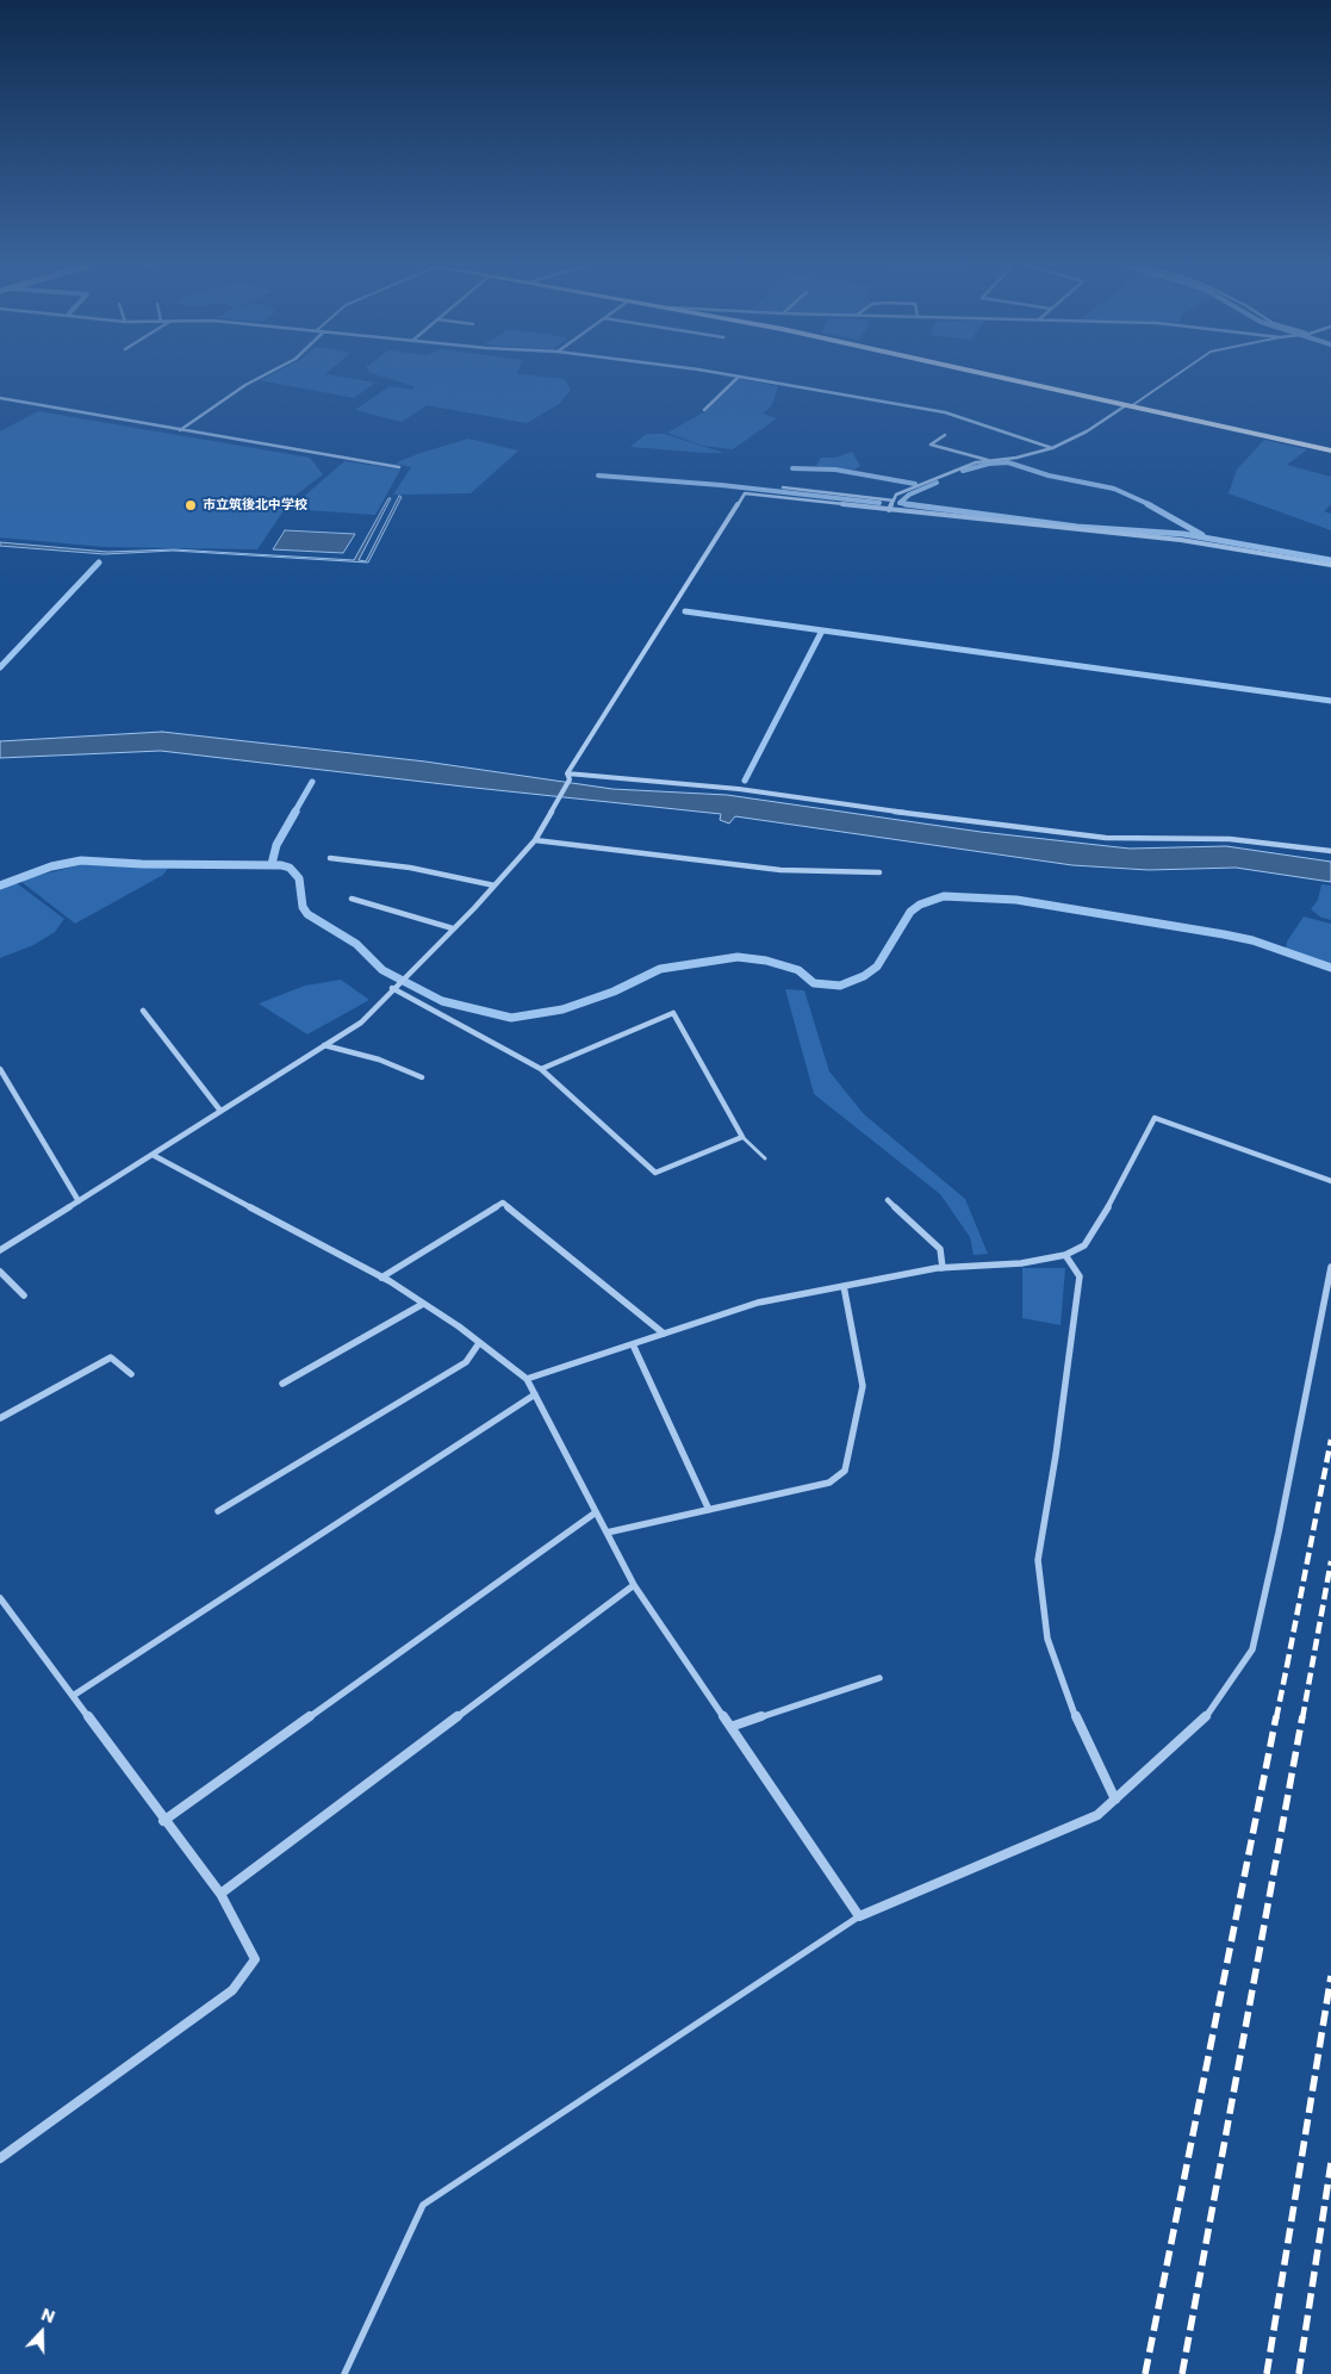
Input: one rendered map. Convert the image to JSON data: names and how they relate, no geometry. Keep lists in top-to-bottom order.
{
  "places": ["市立筑後北中学校"],
  "north": "top"
}
